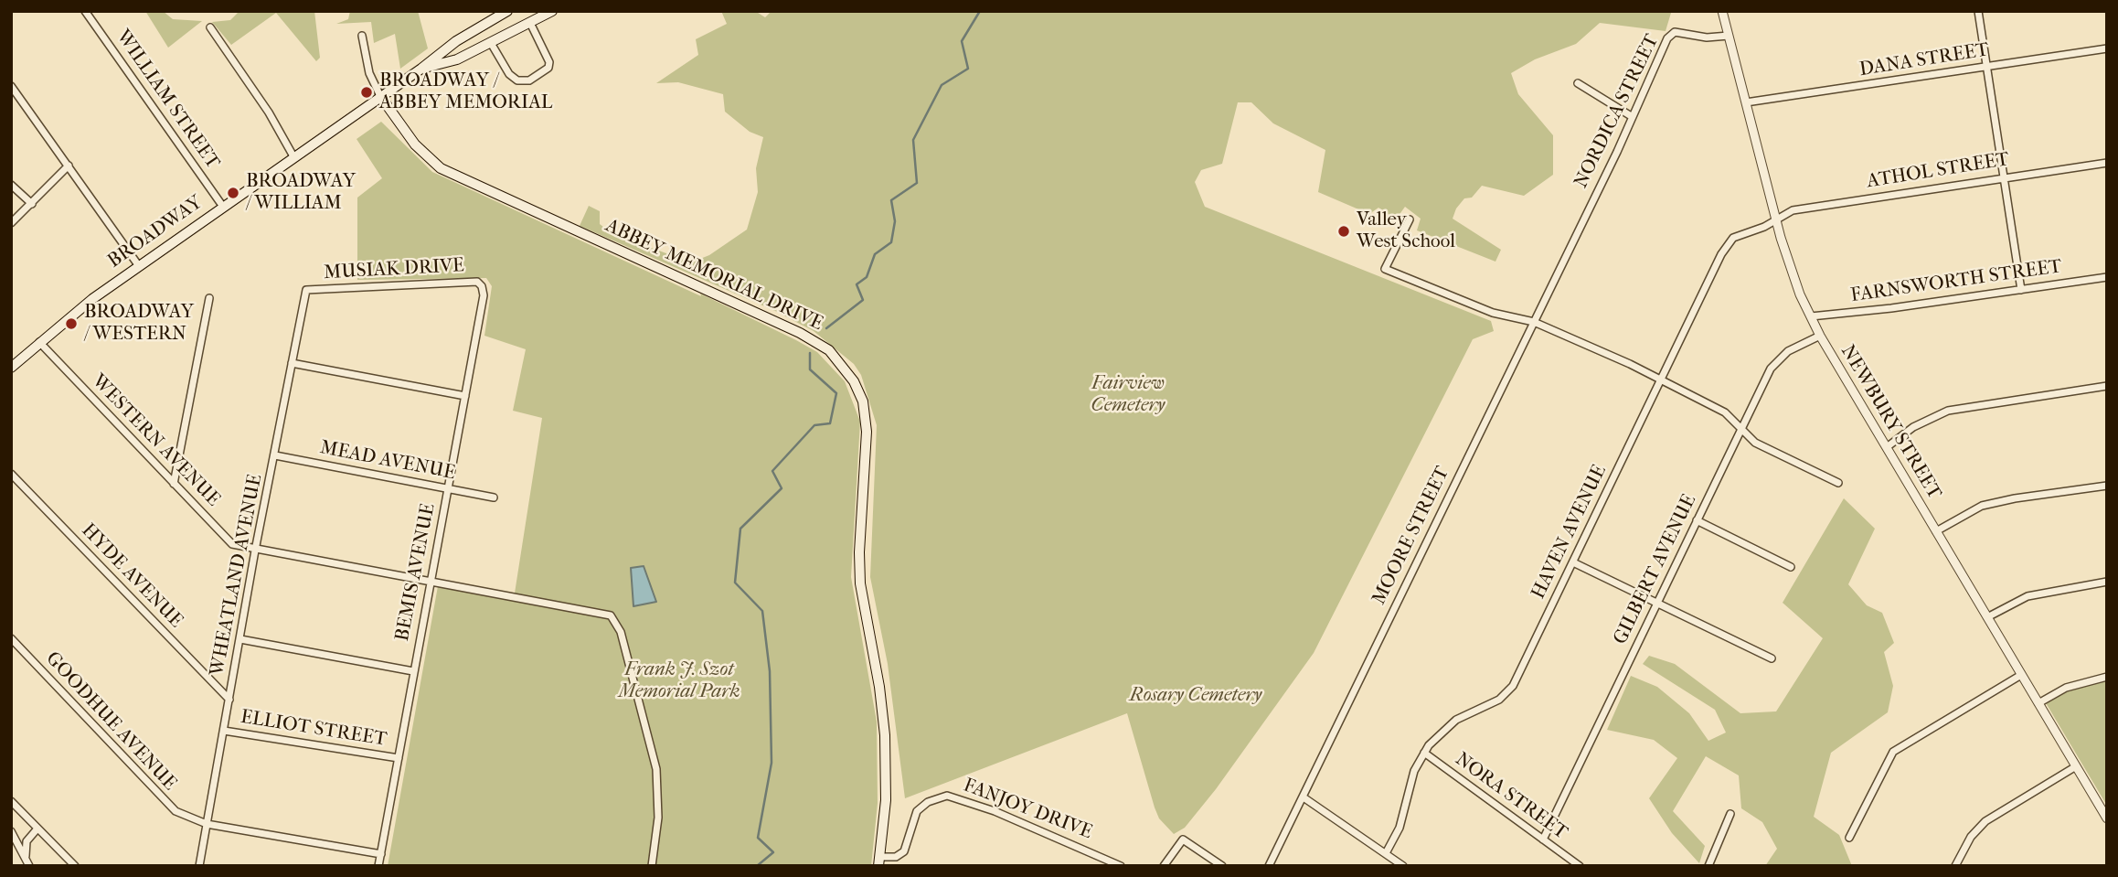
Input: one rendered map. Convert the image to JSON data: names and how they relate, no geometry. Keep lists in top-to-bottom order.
{
  "streets": {
    "main road": ["BROADWAY", "ABBEY MEMORIAL DRIVE"],
    "street": [
      "DANA STREET",
      "WILLIAM STREET",
      "NORDICA STREET",
      "ATHOL STREET",
      "MUSIAK DRIVE",
      "FARNSWORTH STREET",
      "NEWBURY STREET",
      "WESTERN AVENUE",
      "MEAD AVENUE",
      "HAVEN AVENUE",
      "MOORE STREET",
      "GILBERT AVENUE",
      "BEMIS AVENUE",
      "WHEATLAND AVENUE",
      "HYDE AVENUE",
      "GOODHUE AVENUE",
      "ELLIOT STREET",
      "NORA STREET",
      "FANJOY DRIVE"
    ]
  },
  "crossings": [
    ["DANA STREET", "NEWBURY STREET"],
    ["WILLIAM STREET", "BROADWAY"],
    ["NORDICA STREET", "NEWBURY STREET"],
    ["NORDICA STREET", "MOORE STREET"],
    ["ATHOL STREET", "NEWBURY STREET"],
    ["ATHOL STREET", "HAVEN AVENUE"],
    ["BROADWAY", "ABBEY MEMORIAL DRIVE"],
    ["BROADWAY", "WESTERN AVENUE"],
    ["MUSIAK DRIVE", "BEMIS AVENUE"],
    ["MUSIAK DRIVE", "WHEATLAND AVENUE"],
    ["ABBEY MEMORIAL DRIVE", "FANJOY DRIVE"],
    ["FARNSWORTH STREET", "NEWBURY STREET"],
    ["NEWBURY STREET", "HAVEN AVENUE"],
    ["NEWBURY STREET", "GILBERT AVENUE"],
    ["WESTERN AVENUE", "BEMIS AVENUE"],
    ["WESTERN AVENUE", "WHEATLAND AVENUE"],
    ["MEAD AVENUE", "BEMIS AVENUE"],
    ["MEAD AVENUE", "WHEATLAND AVENUE"],
    ["HAVEN AVENUE", "NORA STREET"],
    ["GILBERT AVENUE", "NORA STREET"],
    ["BEMIS AVENUE", "GOODHUE AVENUE"],
    ["BEMIS AVENUE", "ELLIOT STREET"],
    ["WHEATLAND AVENUE", "HYDE AVENUE"],
    ["WHEATLAND AVENUE", "GOODHUE AVENUE"],
    ["WHEATLAND AVENUE", "ELLIOT STREET"]
  ],
  "parks": ["Fairview Cemetery", "Frank J. Szot Memorial Park", "Rosary Cemetery"],
  "places": [
    "BROADWAY / ABBEY MEMORIAL",
    "BROADWAY / WILLIAM",
    "Valley West School",
    "BROADWAY / WESTERN"
  ]
}
